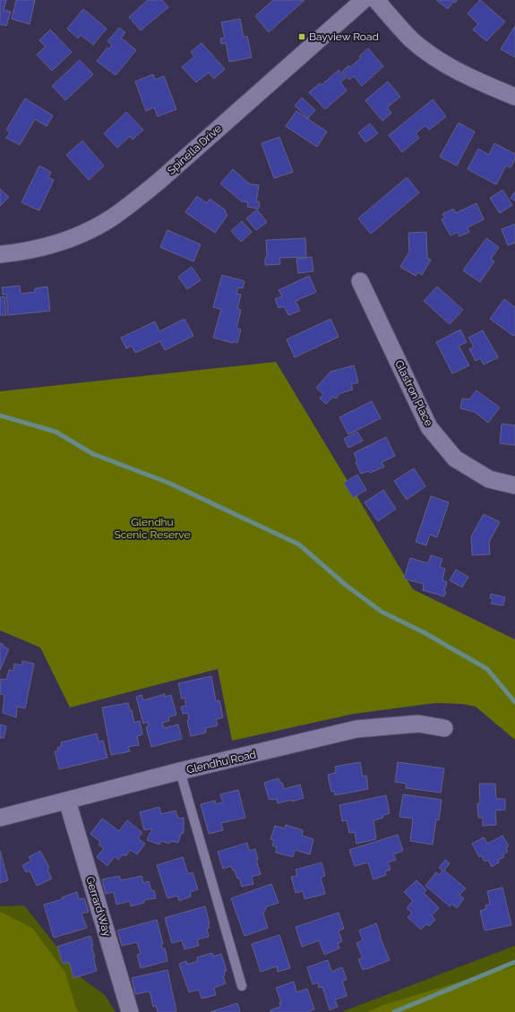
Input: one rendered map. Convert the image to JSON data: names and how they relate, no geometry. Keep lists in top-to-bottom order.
{
  "streets": {
    "street": [
      "Spinella Drive",
      "Glastron Place",
      "Glendhu Road",
      "Gerrard Way"
    ]
  },
  "crossings": [
    ["Glendhu Road", "Gerrard Way"]
  ],
  "parks": ["Glendhu Scenic Reserve"],
  "places": {
    "transit": ["Bayview Road"]
  }
}
